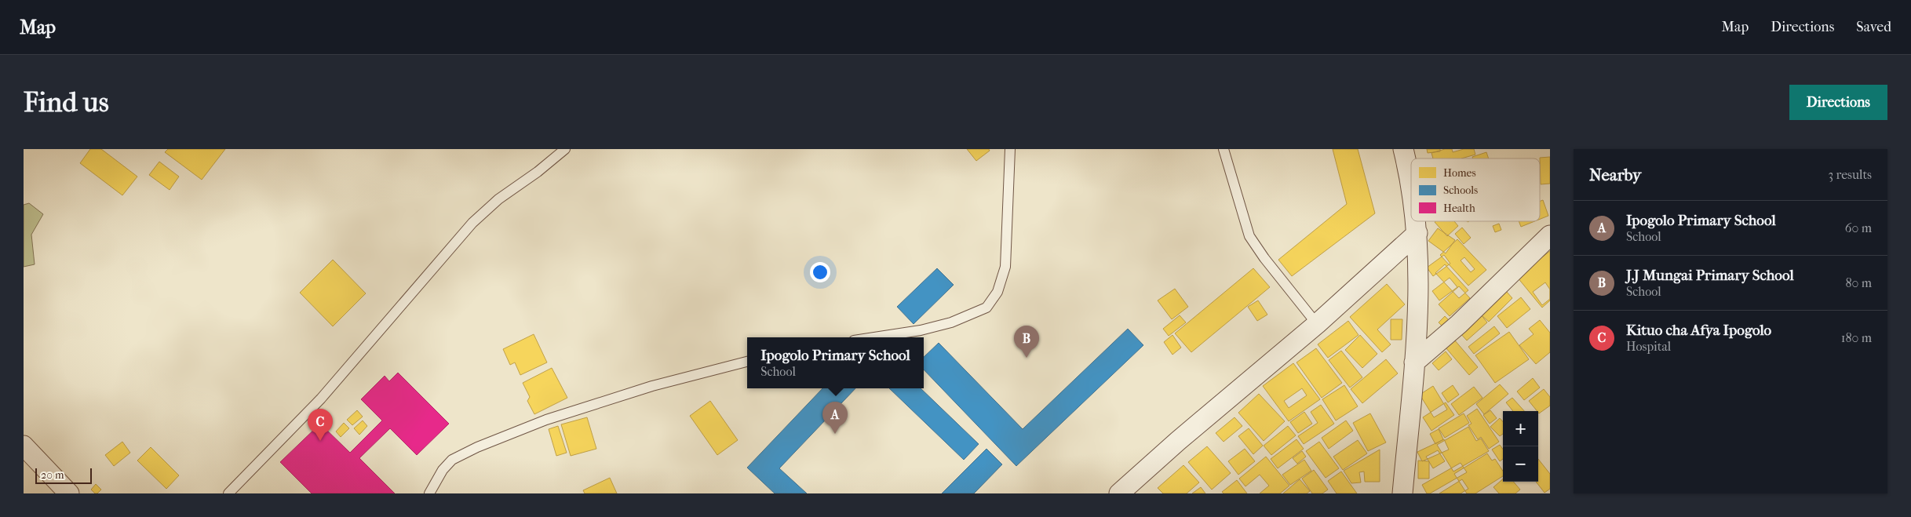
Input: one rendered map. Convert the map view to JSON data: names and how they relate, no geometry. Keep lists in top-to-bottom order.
{
  "legend": ["Homes", "Schools", "Health"],
  "scale_bar": "20 m",
  "page": {
    "header": "Map",
    "nav": ["Map", "Directions", "Saved"],
    "buttons": "Directions",
    "title": "Find us",
    "heading": ["Nearby", "3 results"],
    "list": [
      {
        "mark": "A",
        "name": "Ipogolo Primary School",
        "note": "School",
        "value": "60 m"
      },
      {
        "mark": "B",
        "name": "J.J Mungai Primary School",
        "note": "School",
        "value": "80 m"
      },
      {
        "mark": "C",
        "name": "Kituo cha Afya Ipogolo",
        "note": "Hospital",
        "value": "180 m"
      }
    ],
    "pins": ["B", "A", "C"],
    "popup": ["Ipogolo Primary School", "School"],
    "map_buttons": ["+", "−"],
    "scale": "20 m"
  }
}
